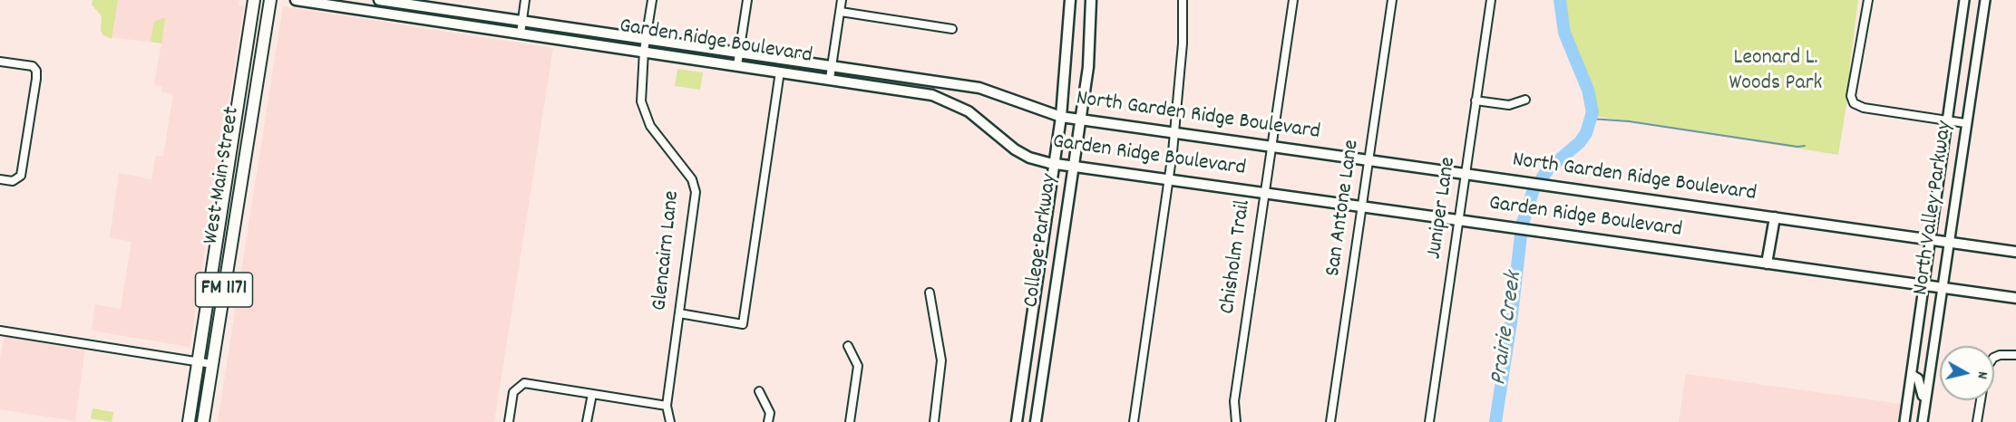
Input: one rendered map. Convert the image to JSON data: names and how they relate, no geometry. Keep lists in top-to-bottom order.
{
  "streets": {
    "main road": [
      "Garden Ridge Boulevard",
      "North Garden Ridge Boulevard",
      "West Main Street",
      "College Parkway",
      "FM 1171"
    ],
    "street": [
      "San Antone Lane",
      "Juniper Lane",
      "North Valley Parkway",
      "Glencairn Lane",
      "Chisholm Trail"
    ]
  },
  "crossings": [
    ["Garden Ridge Boulevard", "San Antone Lane"],
    ["Garden Ridge Boulevard", "Juniper Lane"],
    ["Garden Ridge Boulevard", "North Valley Parkway"],
    ["Garden Ridge Boulevard", "College Parkway"],
    ["Garden Ridge Boulevard", "Glencairn Lane"],
    ["Garden Ridge Boulevard", "Chisholm Trail"],
    ["North Garden Ridge Boulevard", "San Antone Lane"],
    ["North Garden Ridge Boulevard", "Juniper Lane"],
    ["North Garden Ridge Boulevard", "North Valley Parkway"],
    ["North Garden Ridge Boulevard", "College Parkway"],
    ["North Garden Ridge Boulevard", "Glencairn Lane"],
    ["North Garden Ridge Boulevard", "Chisholm Trail"]
  ],
  "water": ["Prairie Creek"],
  "parks": ["Leonard L. Woods Park"],
  "north": "right"
}
